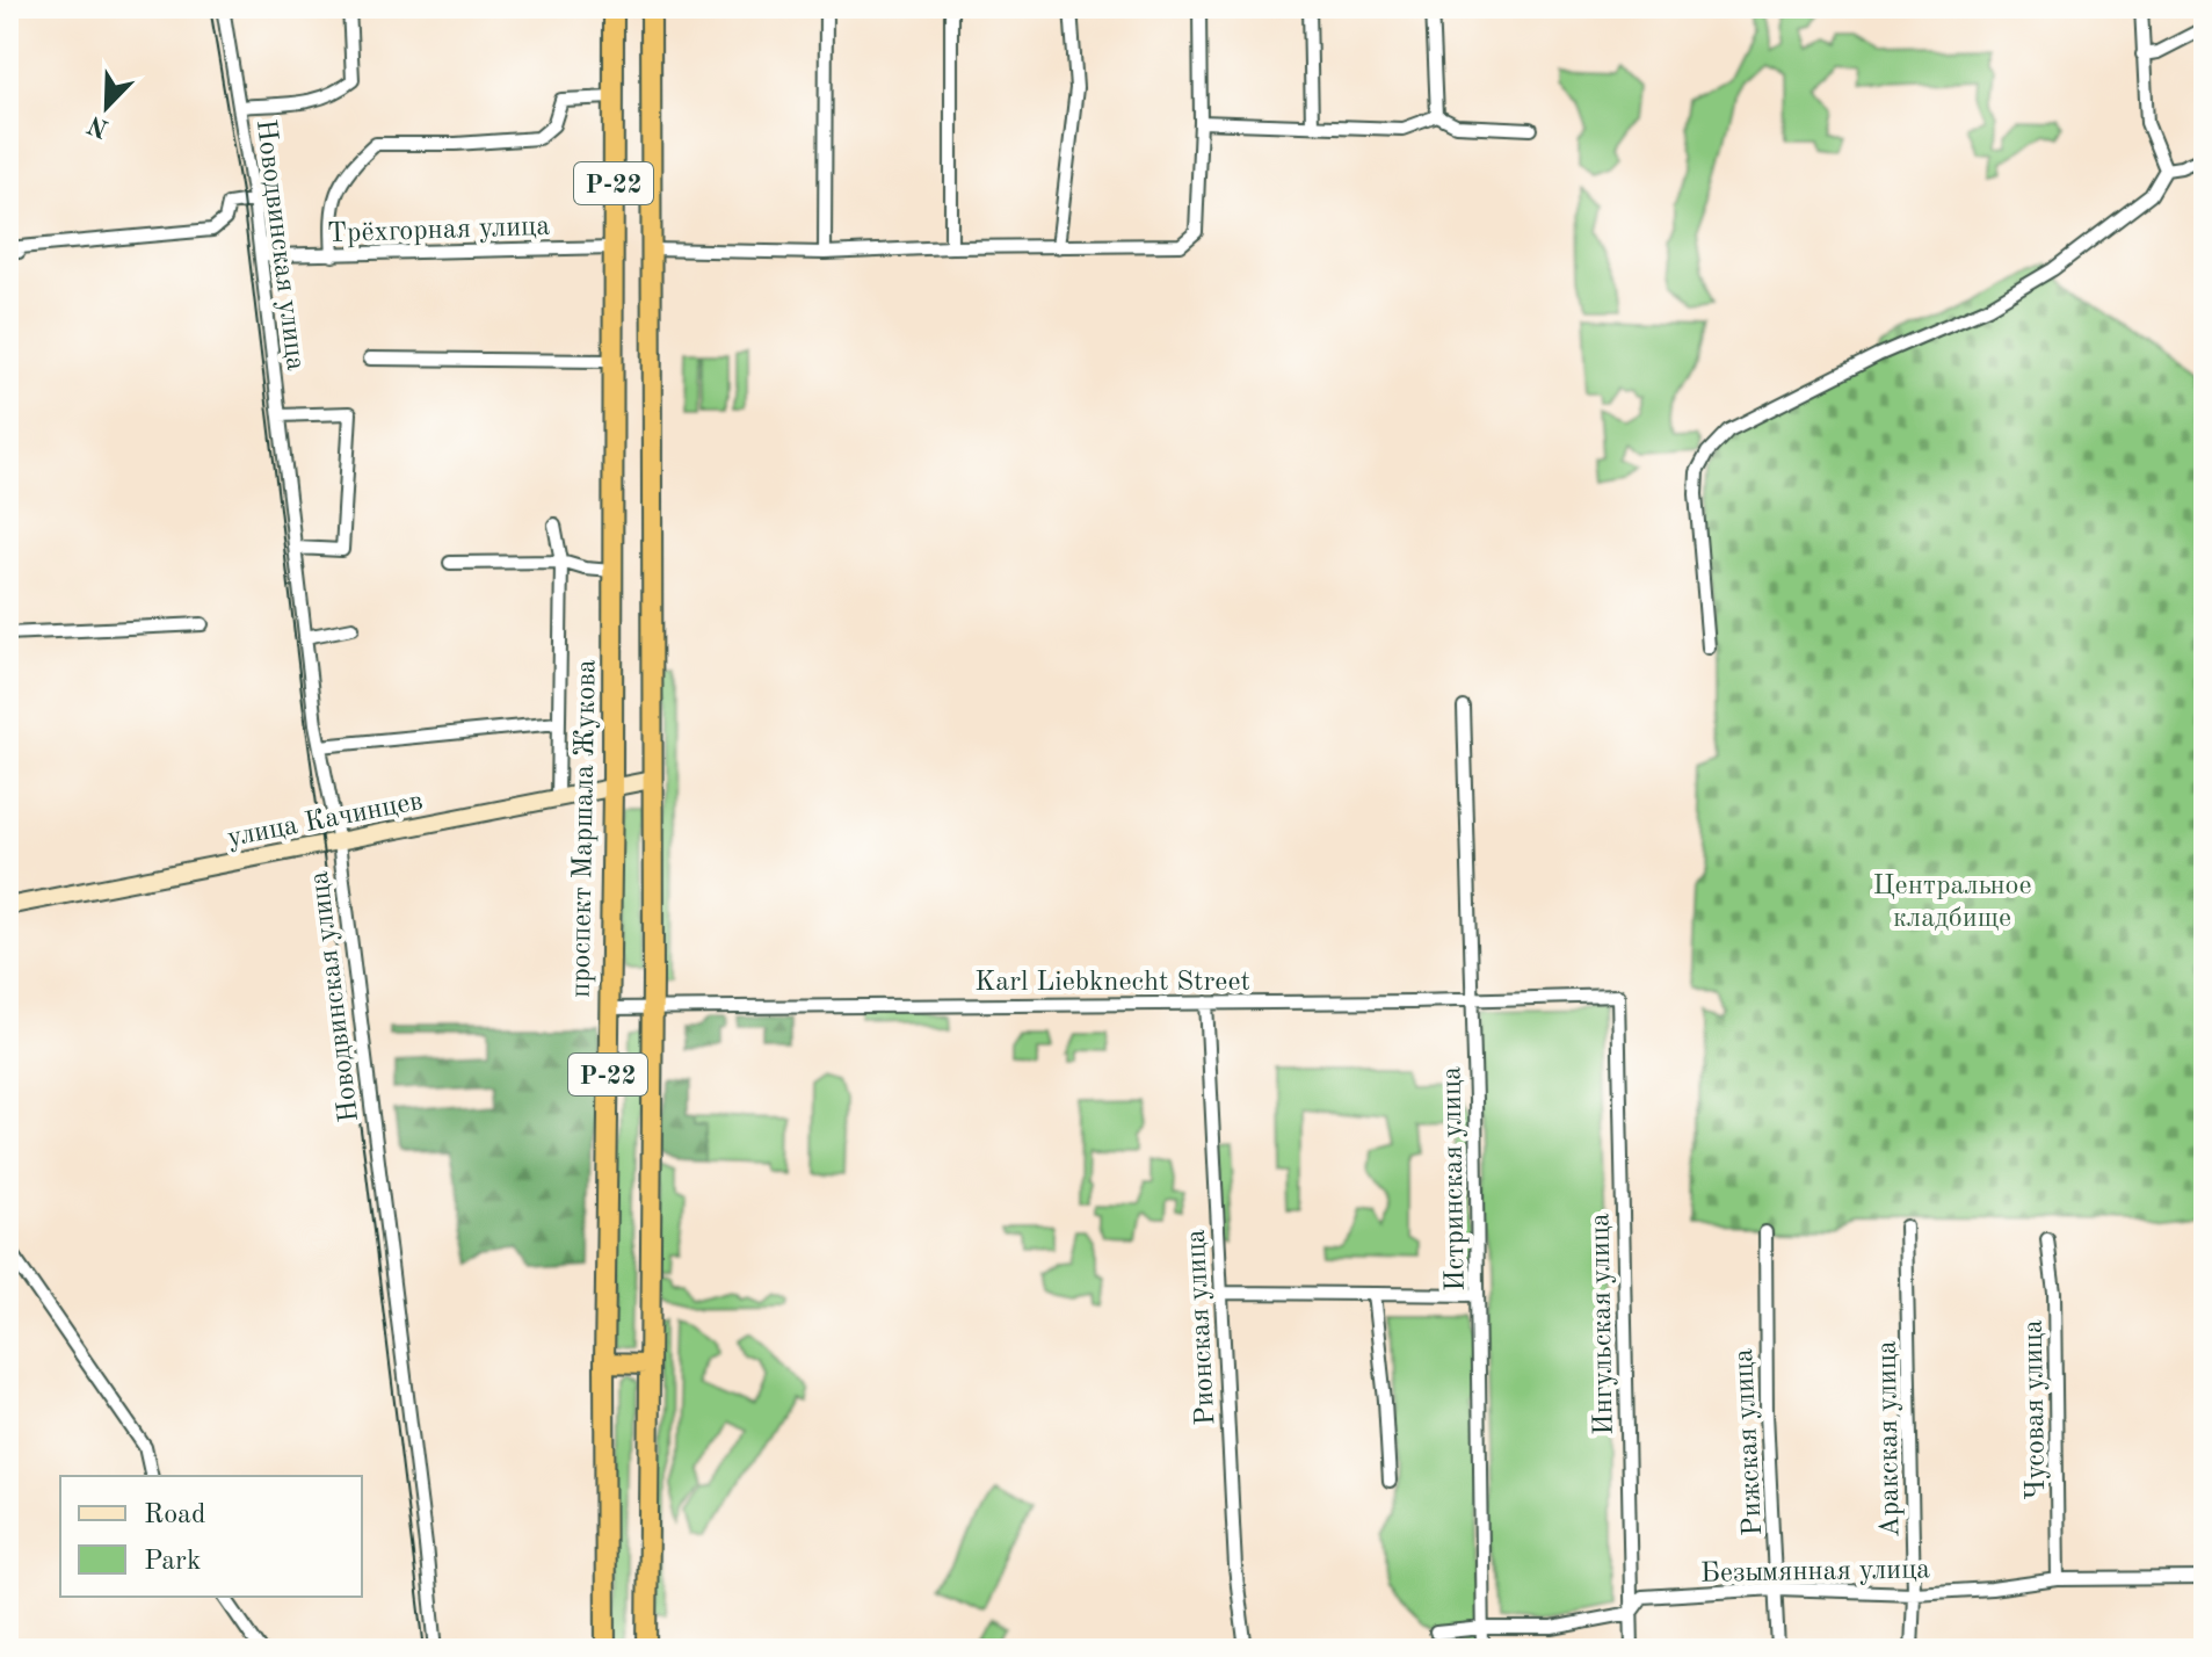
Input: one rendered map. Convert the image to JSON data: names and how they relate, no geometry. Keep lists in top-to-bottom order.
{
  "streets": {
    "highway": ["Р-22", "проспект Маршала Жукова"],
    "main road": ["улица Качинцев"],
    "street": [
      "Трёхгорная улица",
      "Новодвинская улица",
      "Karl Liebknecht Street",
      "Истринская улица",
      "Ингульская улица",
      "Рионская улица",
      "Чусовая улица",
      "Аракская улица",
      "Рижская улица",
      "Безымянная улица"
    ]
  },
  "crossings": [
    ["Р-22", "улица Качинцев"],
    ["Р-22", "Karl Liebknecht Street"],
    ["Трёхгорная улица", "Новодвинская улица"],
    ["Трёхгорная улица", "проспект Маршала Жукова"],
    ["Новодвинская улица", "улица Качинцев"],
    ["улица Качинцев", "проспект Маршала Жукова"],
    ["проспект Маршала Жукова", "Karl Liebknecht Street"],
    ["Karl Liebknecht Street", "Истринская улица"],
    ["Karl Liebknecht Street", "Ингульская улица"],
    ["Karl Liebknecht Street", "Рионская улица"],
    ["Истринская улица", "Безымянная улица"],
    ["Ингульская улица", "Безымянная улица"],
    ["Чусовая улица", "Безымянная улица"],
    ["Аракская улица", "Безымянная улица"],
    ["Рижская улица", "Безымянная улица"]
  ],
  "parks": ["Центральное кладбище"],
  "legend": ["Road", "Park"],
  "north": "bottom left"
}
